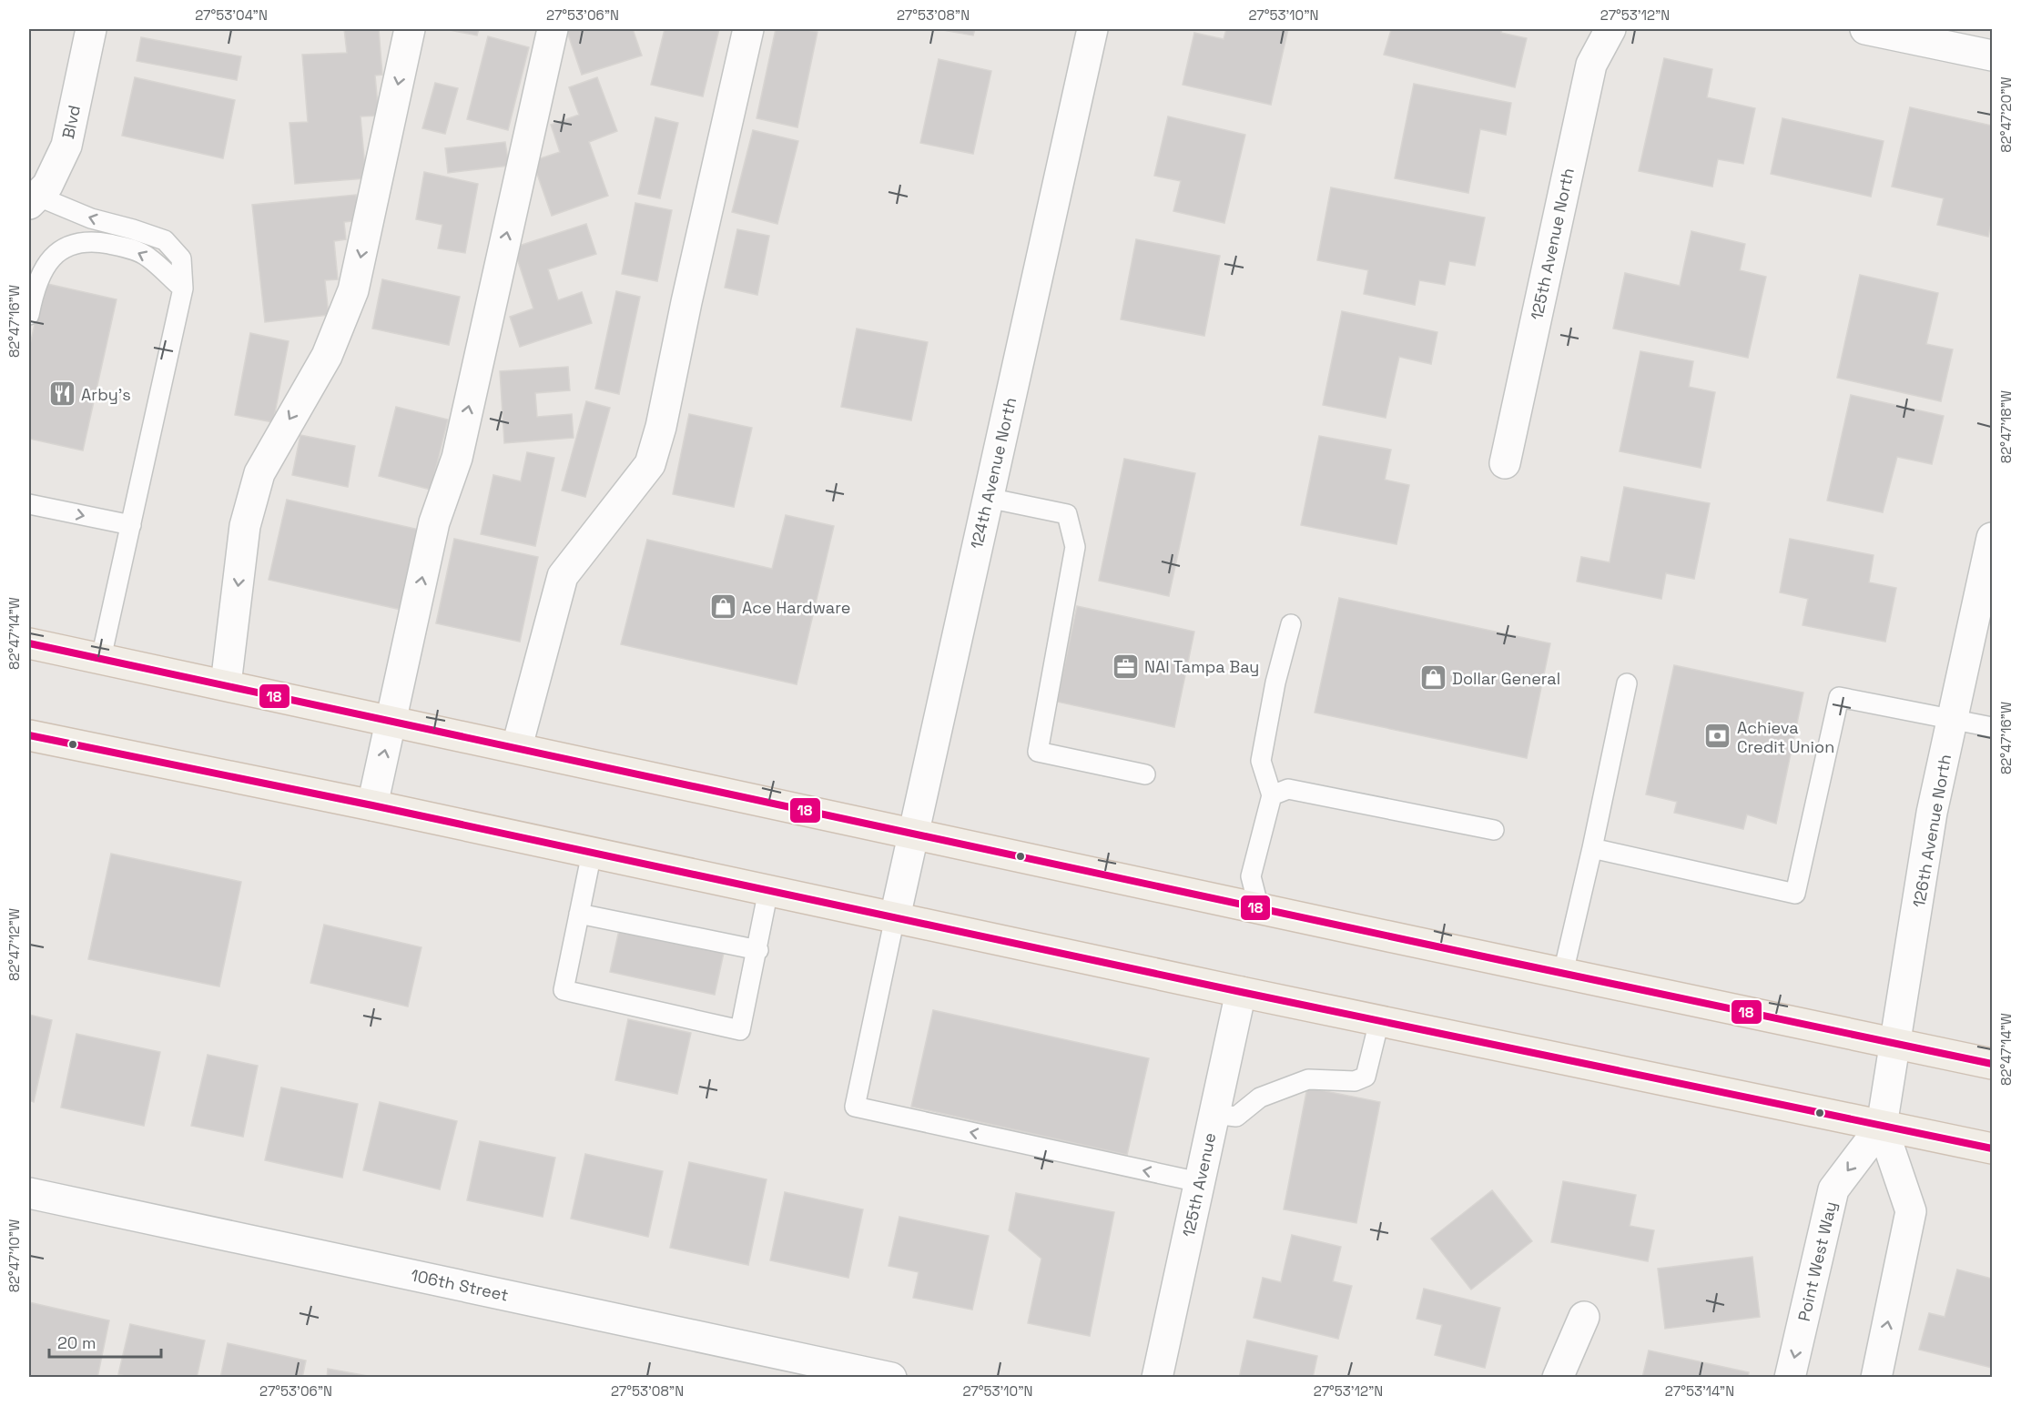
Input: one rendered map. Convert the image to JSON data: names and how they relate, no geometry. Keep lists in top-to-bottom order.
{
  "streets": {
    "street": [
      "Blvd",
      "125th Avenue North",
      "124th Avenue North",
      "126th Avenue North",
      "125th Avenue",
      "Point West Way",
      "106th Street"
    ]
  },
  "crossings": [
    ["126th Avenue North", "Point West Way"]
  ],
  "places": {
    "restaurant": ["Arby's"],
    "shop": ["Ace Hardware", "Dollar General"],
    "office": ["NAI Tampa Bay"],
    "bank": ["Achieva Credit Union"]
  },
  "lines": ["transit line 18"],
  "scale_bar": "20 m",
  "coordinates": [
    "27°53'04\"N",
    "27°53'06\"N",
    "27°53'08\"N",
    "27°53'10\"N",
    "27°53'12\"N",
    "82°47'20\"W",
    "82°47'16\"W",
    "82°47'18\"W",
    "82°47'14\"W",
    "82°47'12\"W",
    "82°47'10\"W",
    "27°53'14\"N"
  ]
}
